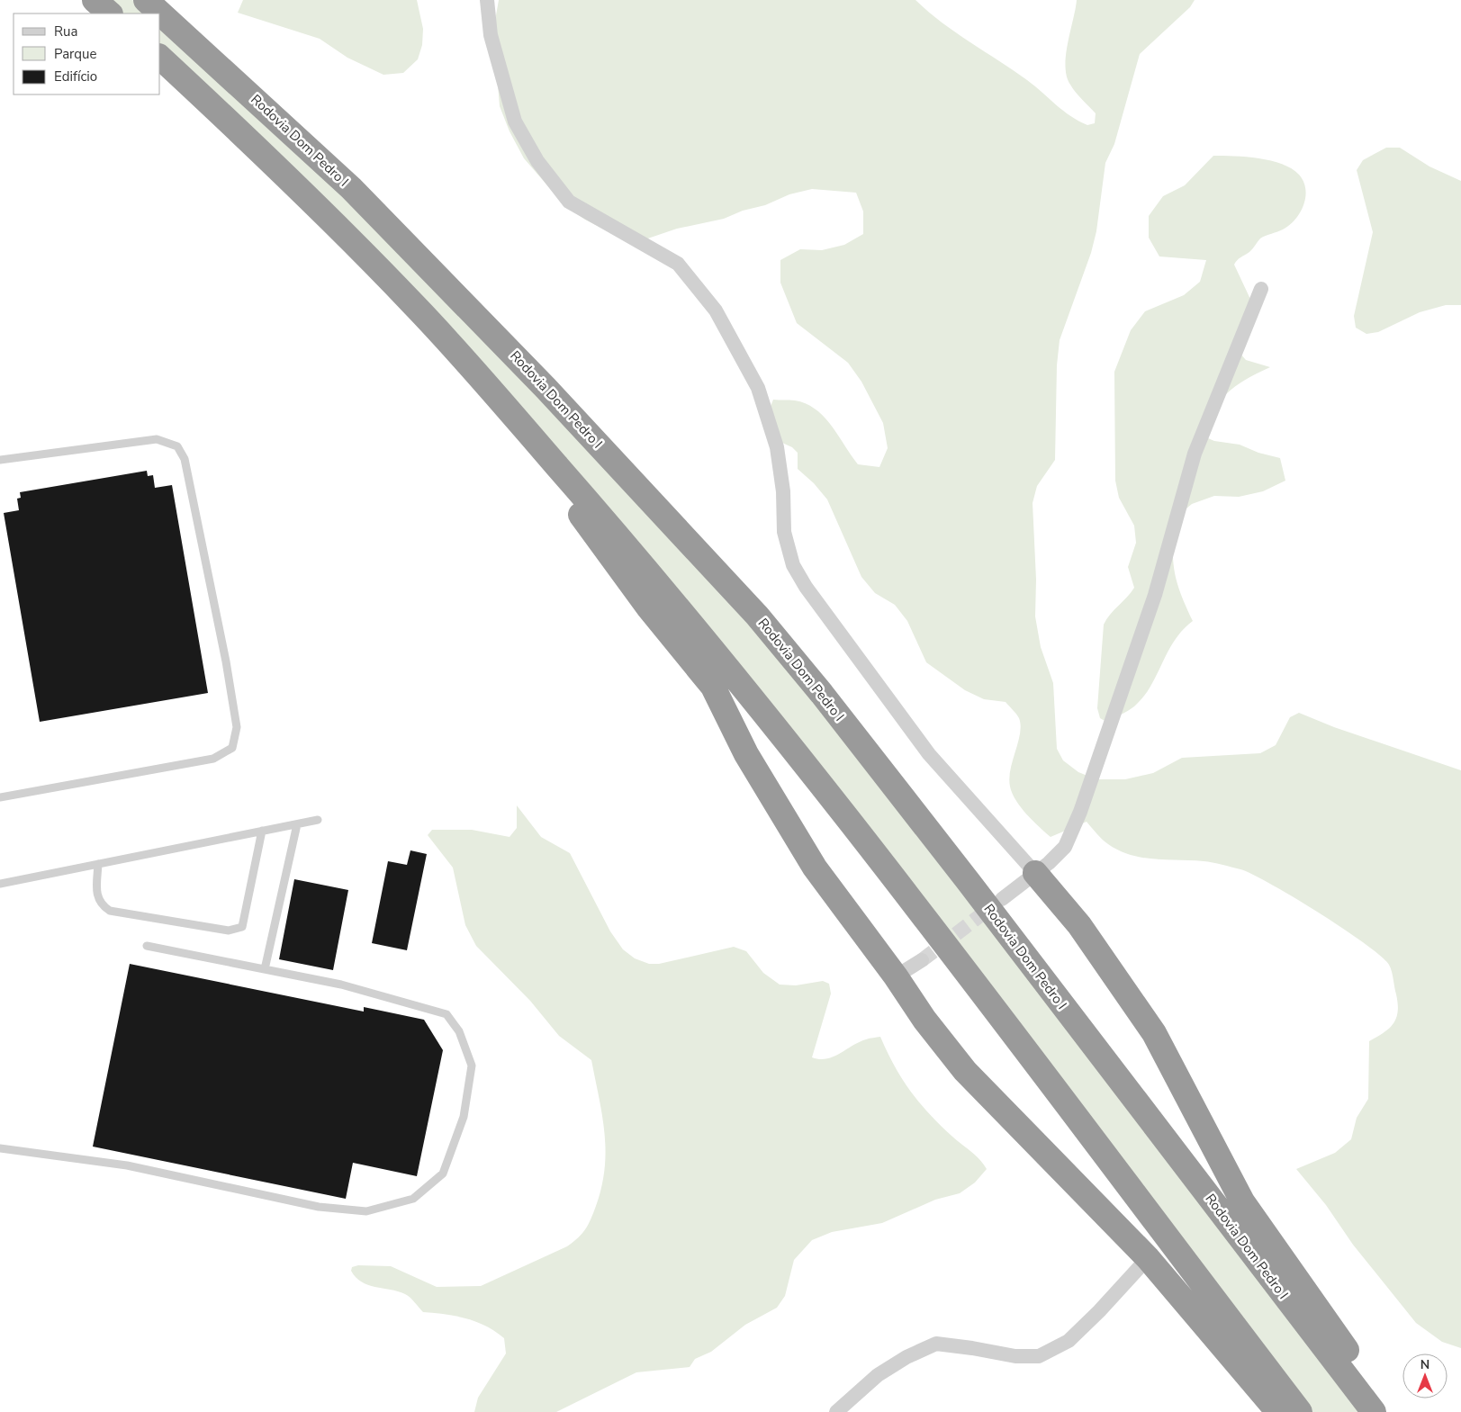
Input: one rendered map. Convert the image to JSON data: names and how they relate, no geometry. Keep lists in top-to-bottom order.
{
  "streets": {
    "highway": ["Rodovia Dom Pedro I"]
  },
  "legend": ["Rua", "Parque", "Edifício"],
  "north": "top"
}
